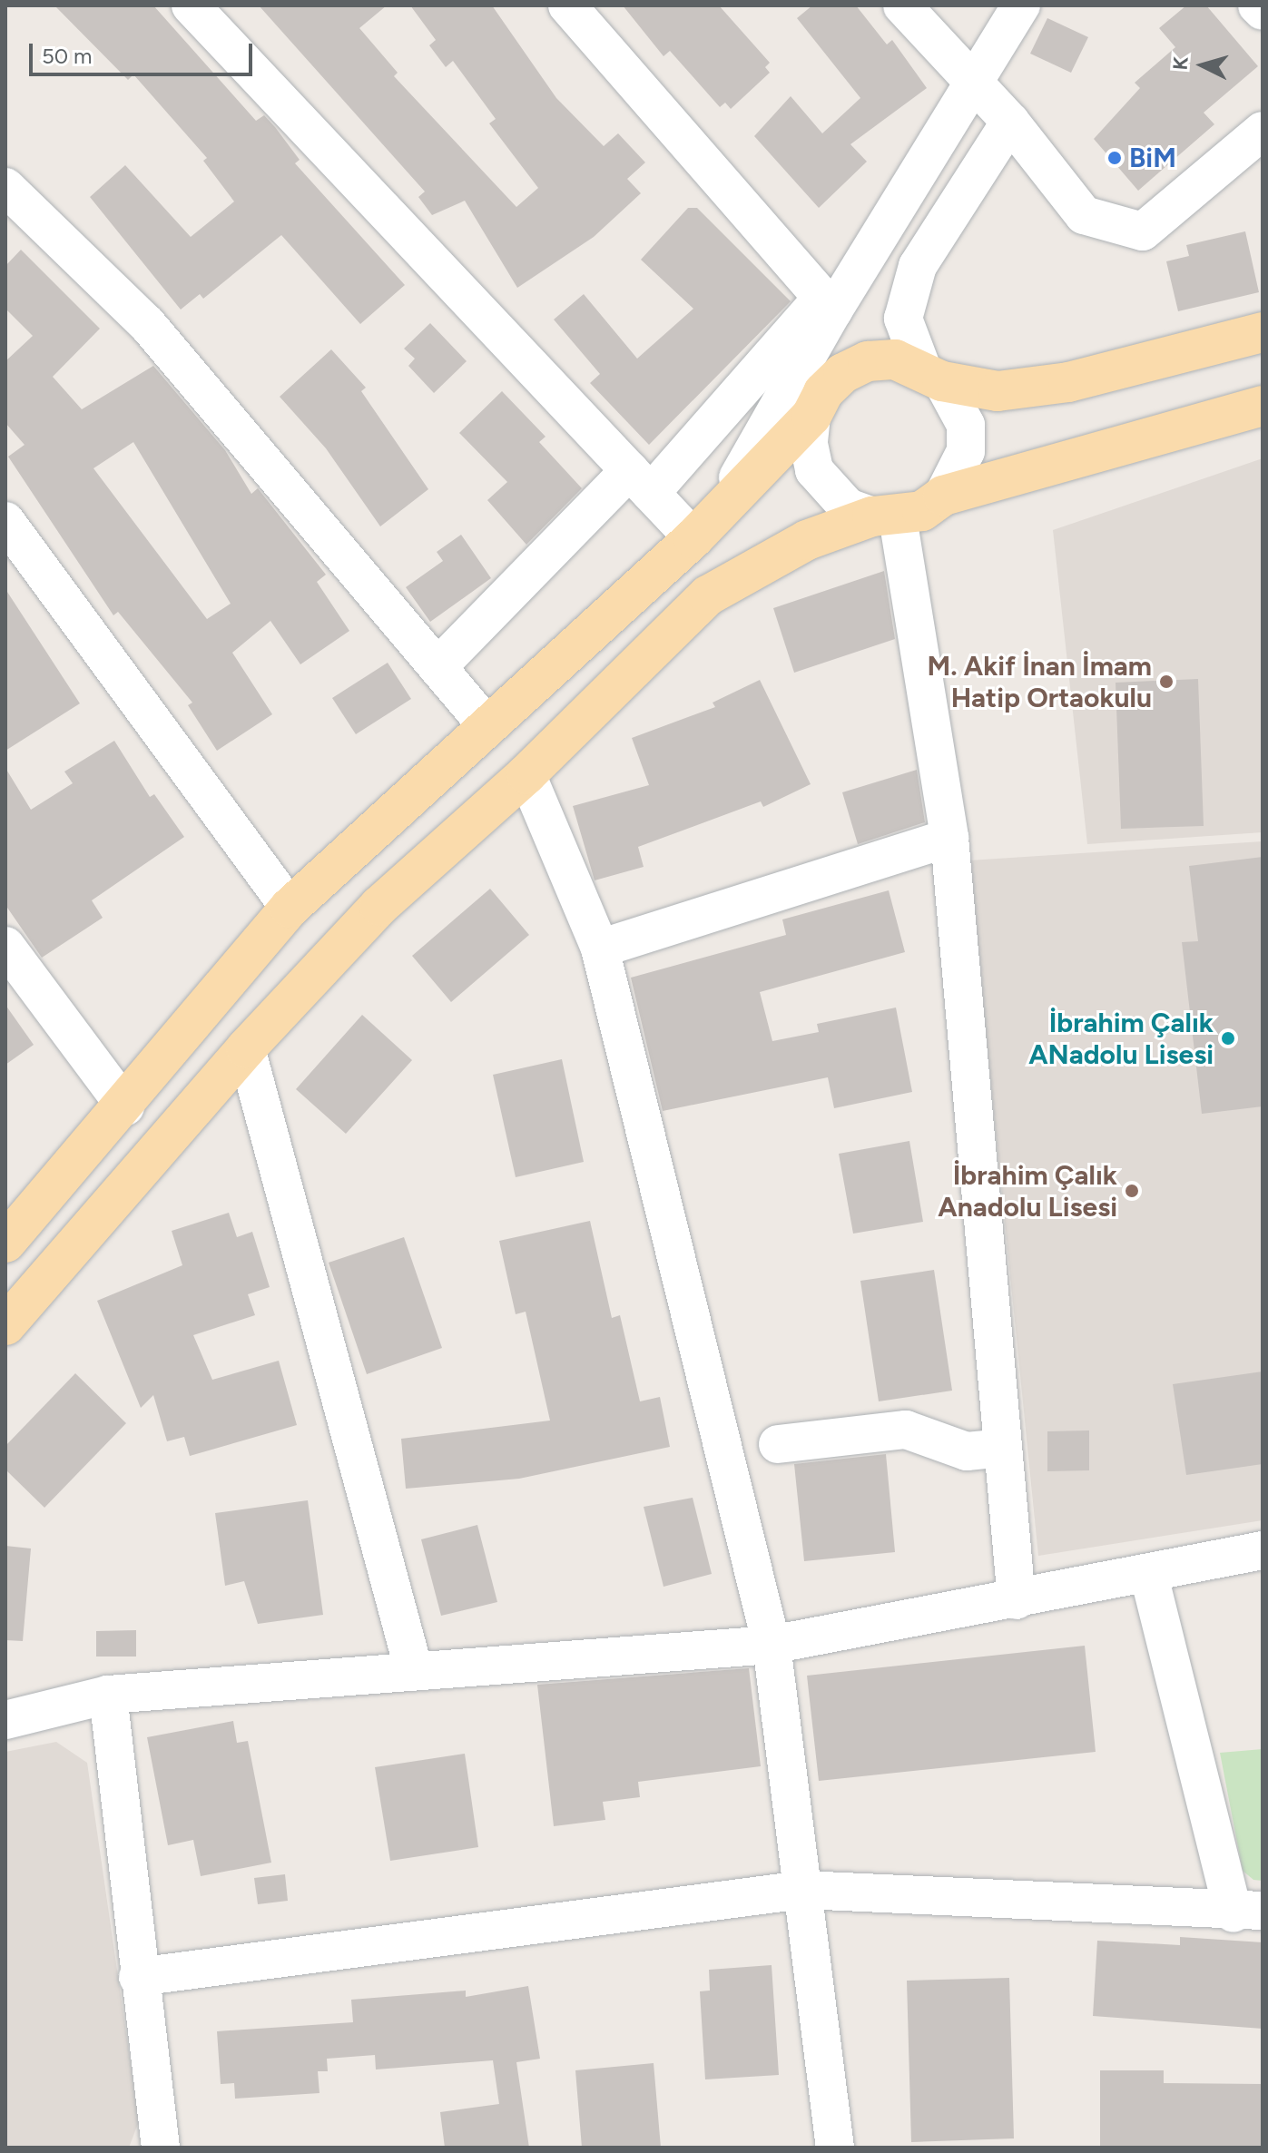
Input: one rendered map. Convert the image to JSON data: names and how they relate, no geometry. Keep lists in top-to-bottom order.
{
  "places": [
    "BiM",
    "M. Akif İnan İmam Hatip Ortaokulu",
    "İbrahim Çalık ANadolu Lisesi",
    "İbrahim Çalık Anadolu Lisesi"
  ],
  "scale_bar": "50 m",
  "north": "left"
}
